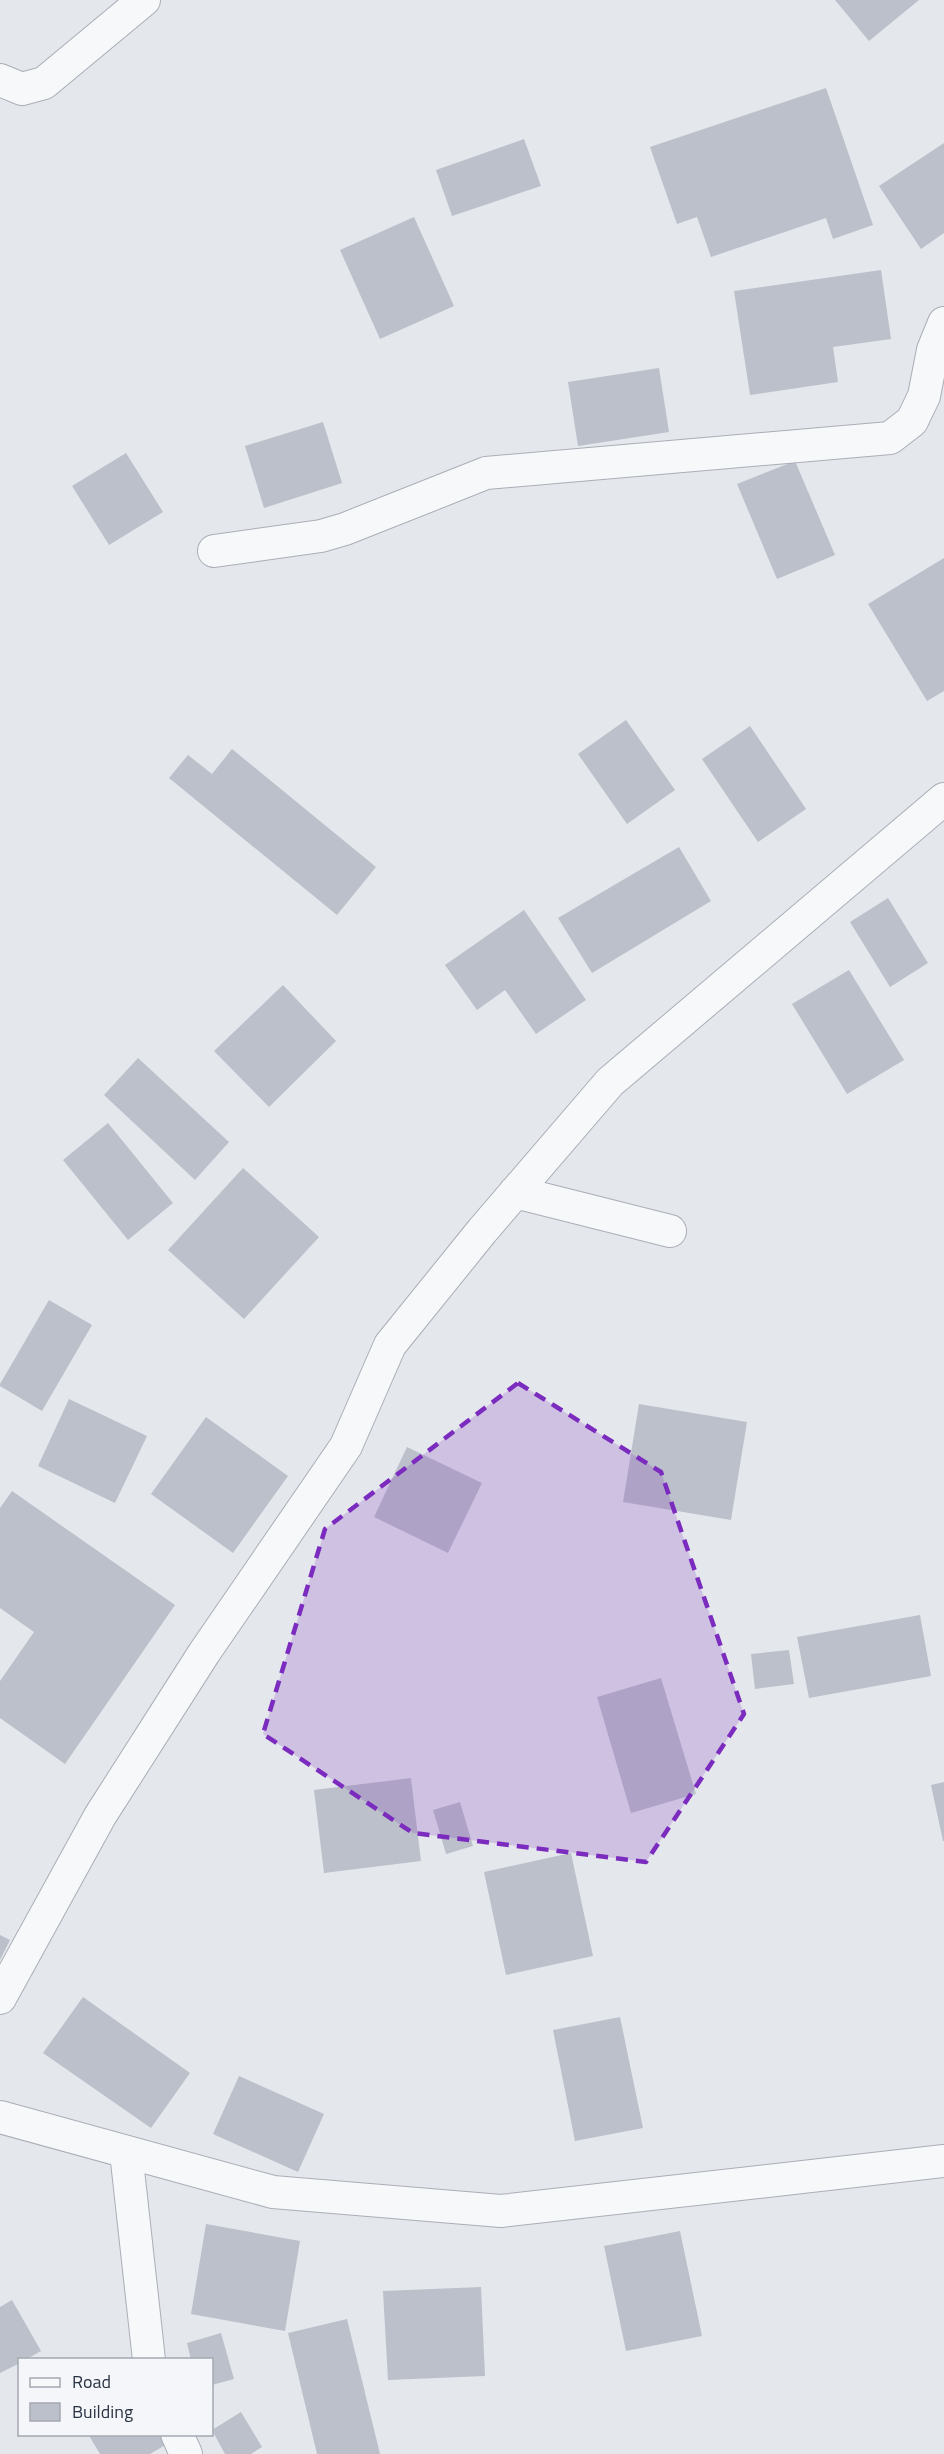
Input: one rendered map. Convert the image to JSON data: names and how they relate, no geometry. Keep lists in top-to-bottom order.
{
  "legend": ["Road", "Building"]
}
